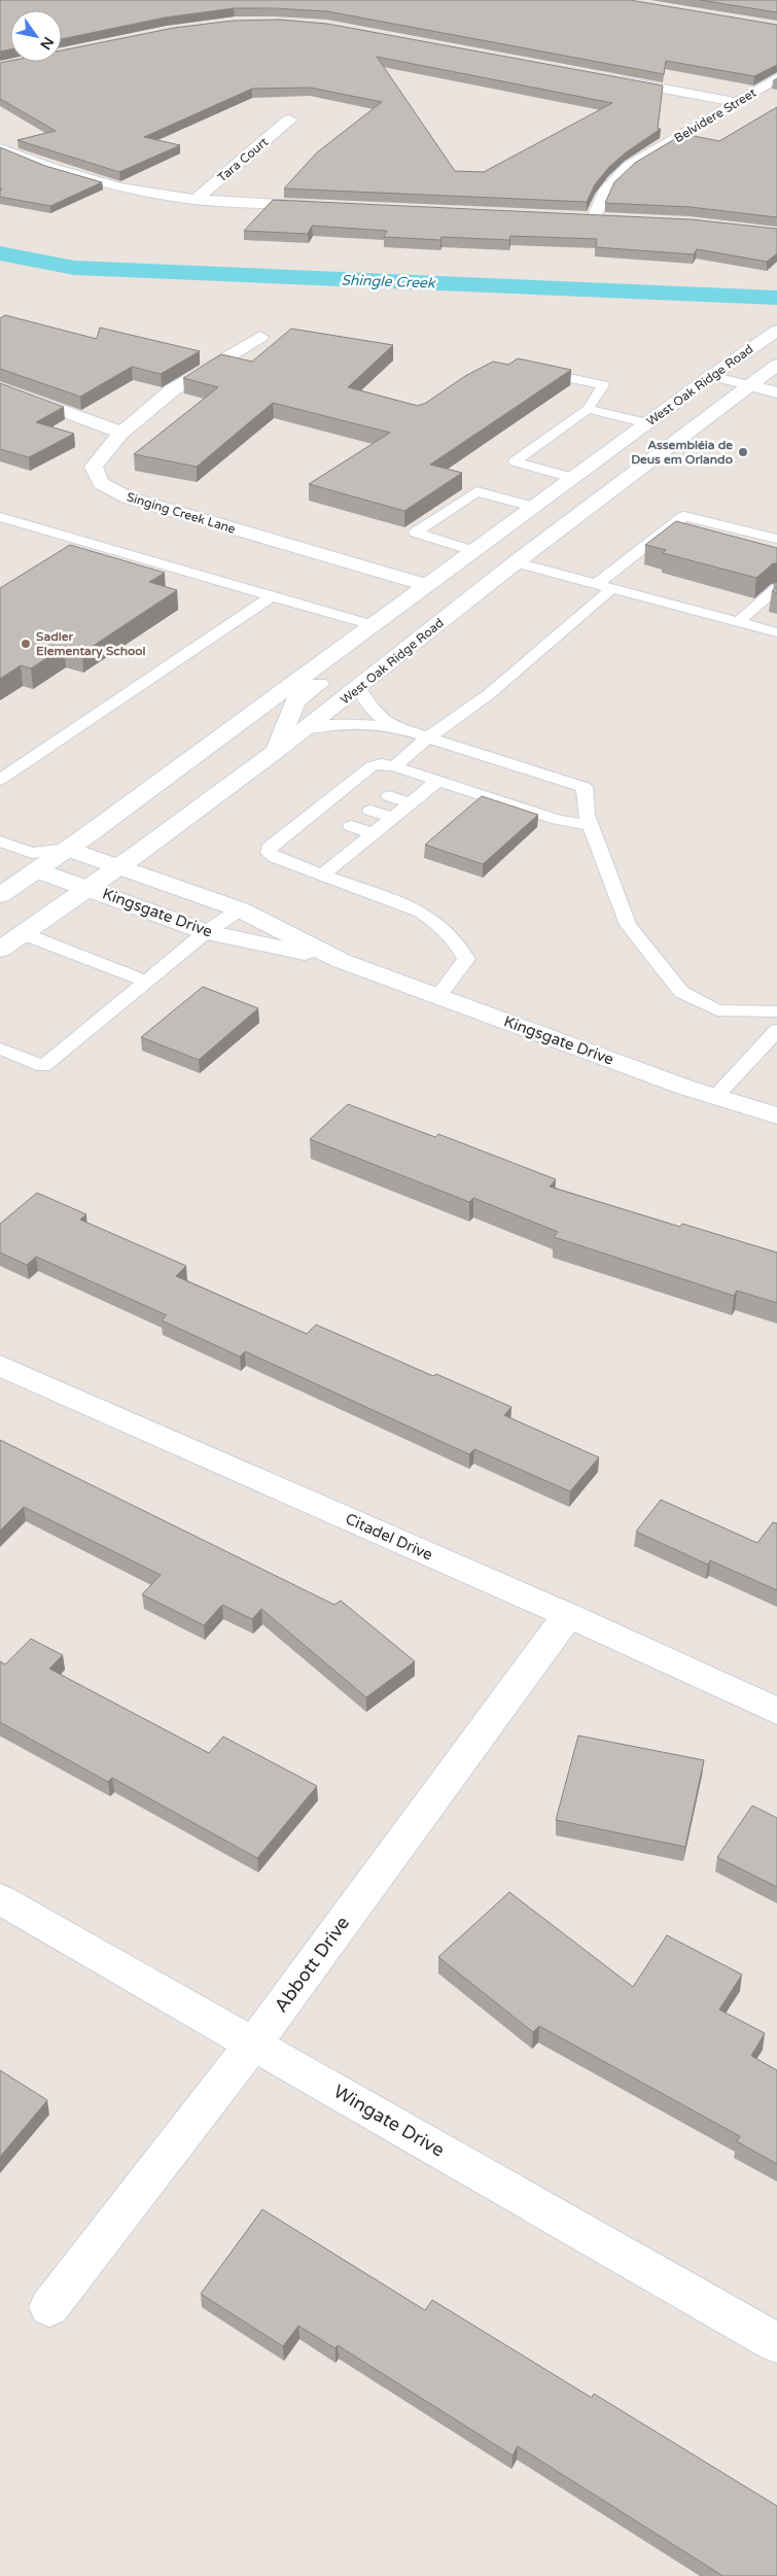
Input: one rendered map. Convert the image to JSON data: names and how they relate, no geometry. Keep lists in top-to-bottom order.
{
  "streets": {
    "street": [
      "Belvidere Street",
      "Tara Court",
      "West Oak Ridge Road",
      "Singing Creek Lane",
      "Kingsgate Drive",
      "Citadel Drive",
      "Abbott Drive",
      "Wingate Drive"
    ]
  },
  "crossings": [
    ["West Oak Ridge Road", "Singing Creek Lane"],
    ["West Oak Ridge Road", "Kingsgate Drive"],
    ["Citadel Drive", "Abbott Drive"],
    ["Abbott Drive", "Wingate Drive"]
  ],
  "water": ["Shingle Creek"],
  "places": ["Assembléia de Deus em Orlando", "Sadler Elementary School"],
  "north": "bottom right"
}
